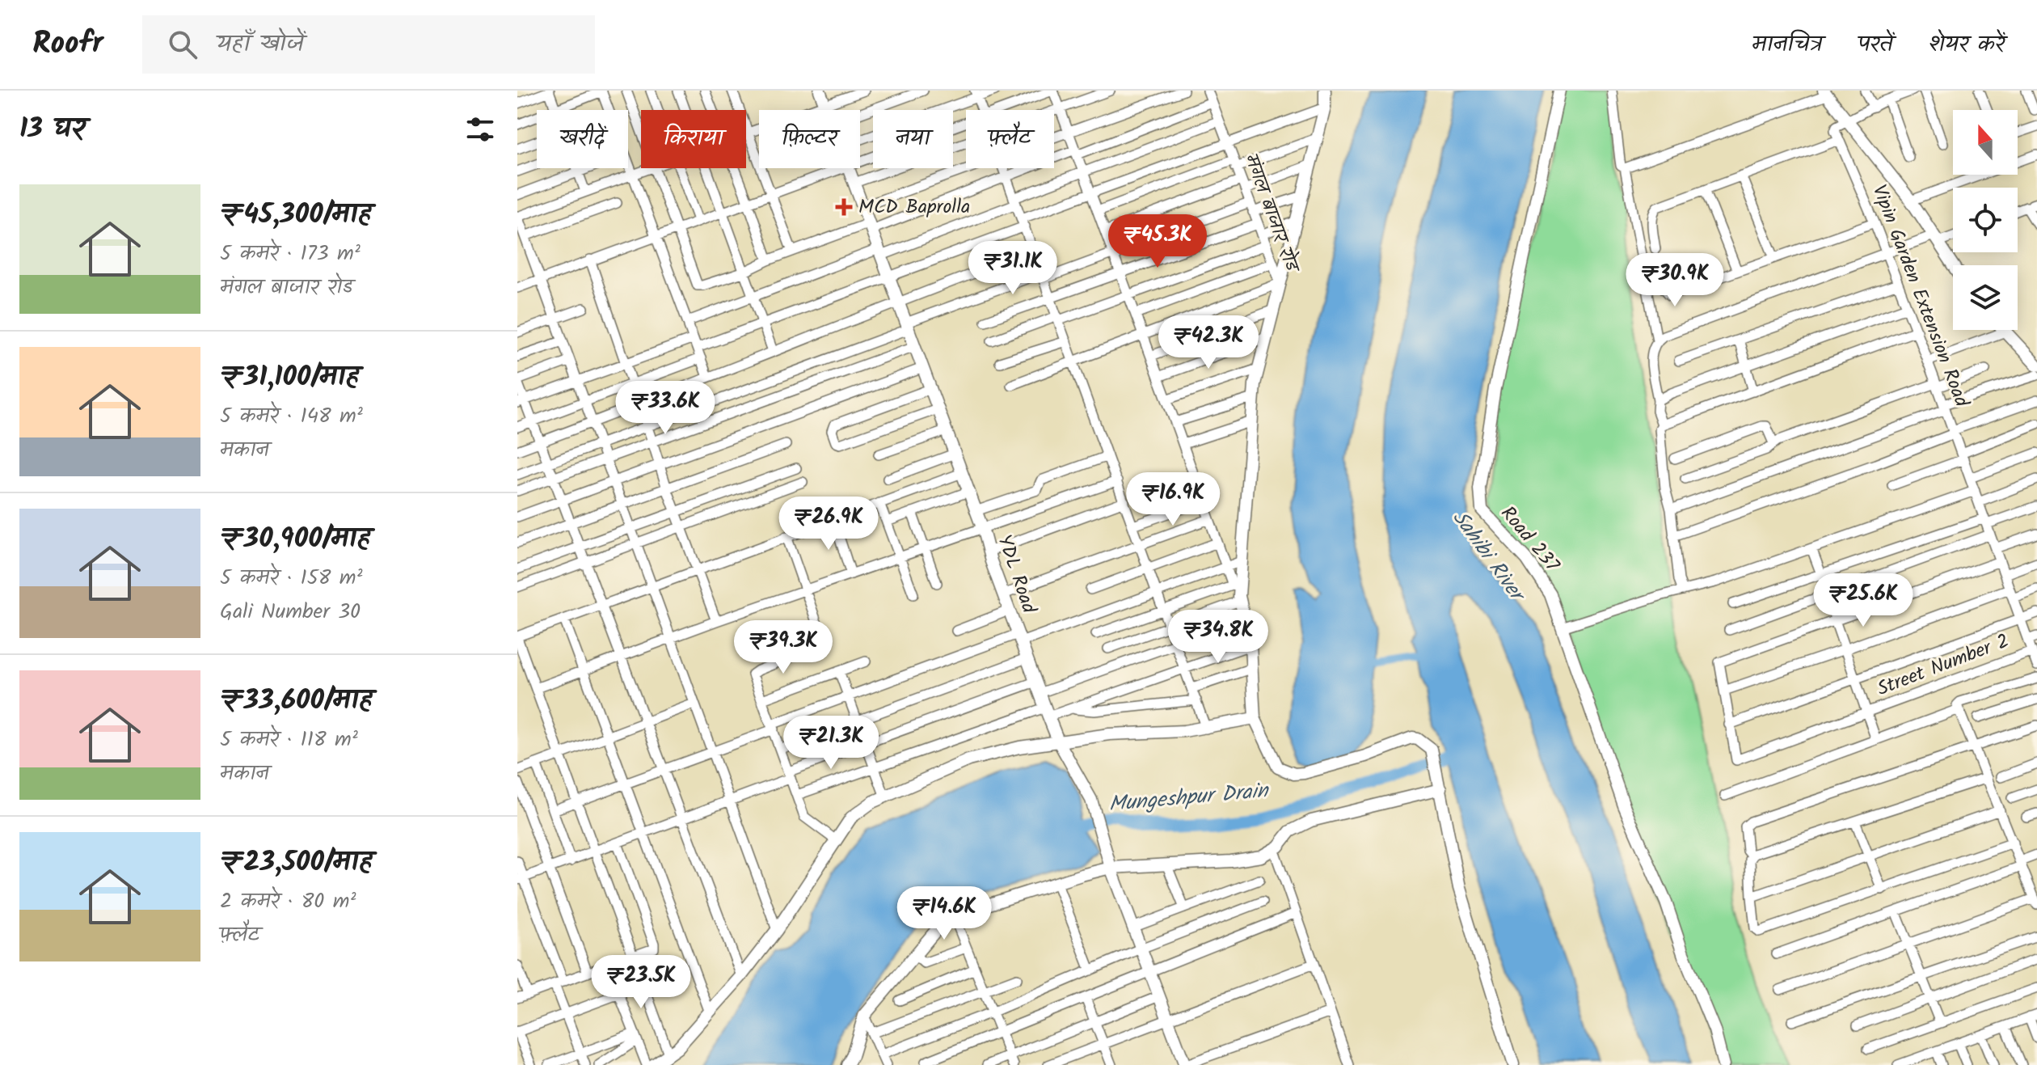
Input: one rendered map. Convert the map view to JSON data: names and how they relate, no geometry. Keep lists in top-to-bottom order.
{
  "streets": {
    "street": [
      "मंगल बाजार रोड",
      "Vipin Garden Extension Road",
      "Road 237",
      "YDL Road",
      "Street Number 2"
    ]
  },
  "crossings": [
    ["Vipin Garden Extension Road", "Street Number 2"]
  ],
  "water": ["Sahibi River", "Mungeshpur Drain"],
  "places": {
    "health": ["MCD Baprolla"]
  },
  "north": "top",
  "page": {
    "header": "Roofr",
    "search": "यहाँ खोजें",
    "nav": ["मानचित्र", "परतें", "शेयर करें"],
    "heading": "13 घर",
    "chip": [
      "खरीदें",
      "किराया",
      "फ़िल्टर",
      "नया",
      "फ़्लैट"
    ],
    "list": [
      {
        "name": "₹45,300/माह",
        "note": "5 कमरे · 173 m² · मंगल बाजार रोड"
      },
      {
        "name": "₹31,100/माह",
        "note": "5 कमरे · 148 m² · मकान"
      },
      {
        "name": "₹30,900/माह",
        "note": "5 कमरे · 158 m² · Gali Number 30"
      },
      {
        "name": "₹33,600/माह",
        "note": "5 कमरे · 118 m² · मकान"
      },
      {
        "name": "₹23,500/माह",
        "note": "2 कमरे · 80 m² · फ़्लैट"
      }
    ],
    "price": [
      "₹45.3K",
      "₹31.1K",
      "₹30.9K",
      "₹42.3K",
      "₹33.6K",
      "₹16.9K",
      "₹26.9K",
      "₹25.6K",
      "₹34.8K",
      "₹39.3K",
      "₹21.3K",
      "₹14.6K",
      "₹23.5K"
    ]
  }
}
